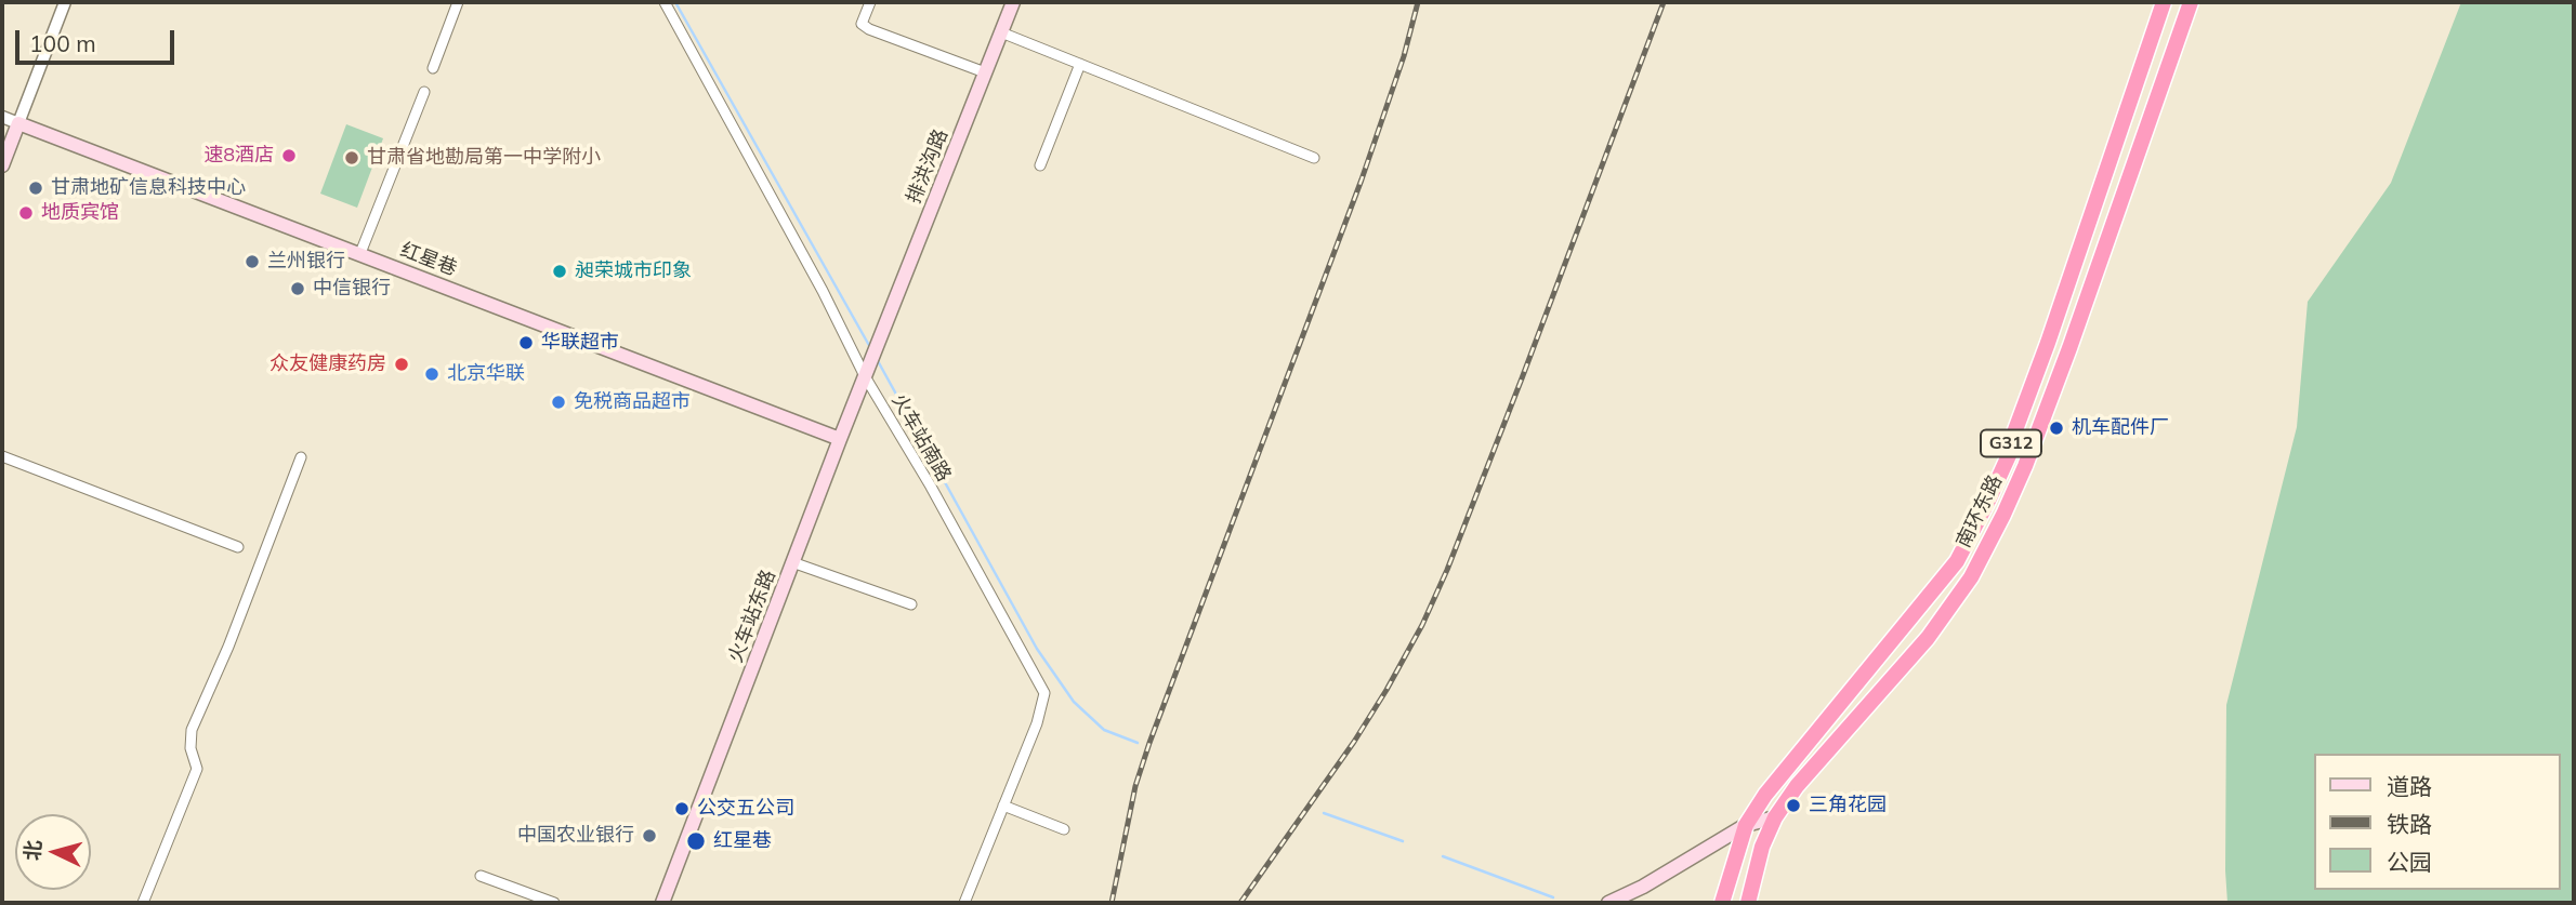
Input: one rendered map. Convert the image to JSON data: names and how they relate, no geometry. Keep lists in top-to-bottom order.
{
  "streets": {
    "highway": ["G312", "南环东路"],
    "main road": ["排洪沟路", "红星巷", "火车站东路"],
    "street": ["火车站南路"]
  },
  "crossings": [
    ["排洪沟路", "火车站东路"],
    ["红星巷", "火车站东路"],
    ["火车站南路", "火车站东路"]
  ],
  "places": [
    "速8酒店",
    "甘肃省地勘局第一中学附小",
    "甘肃地矿信息科技中心",
    "地质宾馆",
    "兰州银行",
    "昶荣城市印象",
    "中信银行",
    "华联超市",
    "众友健康药房",
    "北京华联",
    "免税商品超市",
    "机车配件厂",
    "三角花园",
    "公交五公司",
    "中国农业银行",
    "红星巷"
  ],
  "legend": ["道路", "铁路", "公园"],
  "scale_bar": "100 m",
  "north": "left"
}
